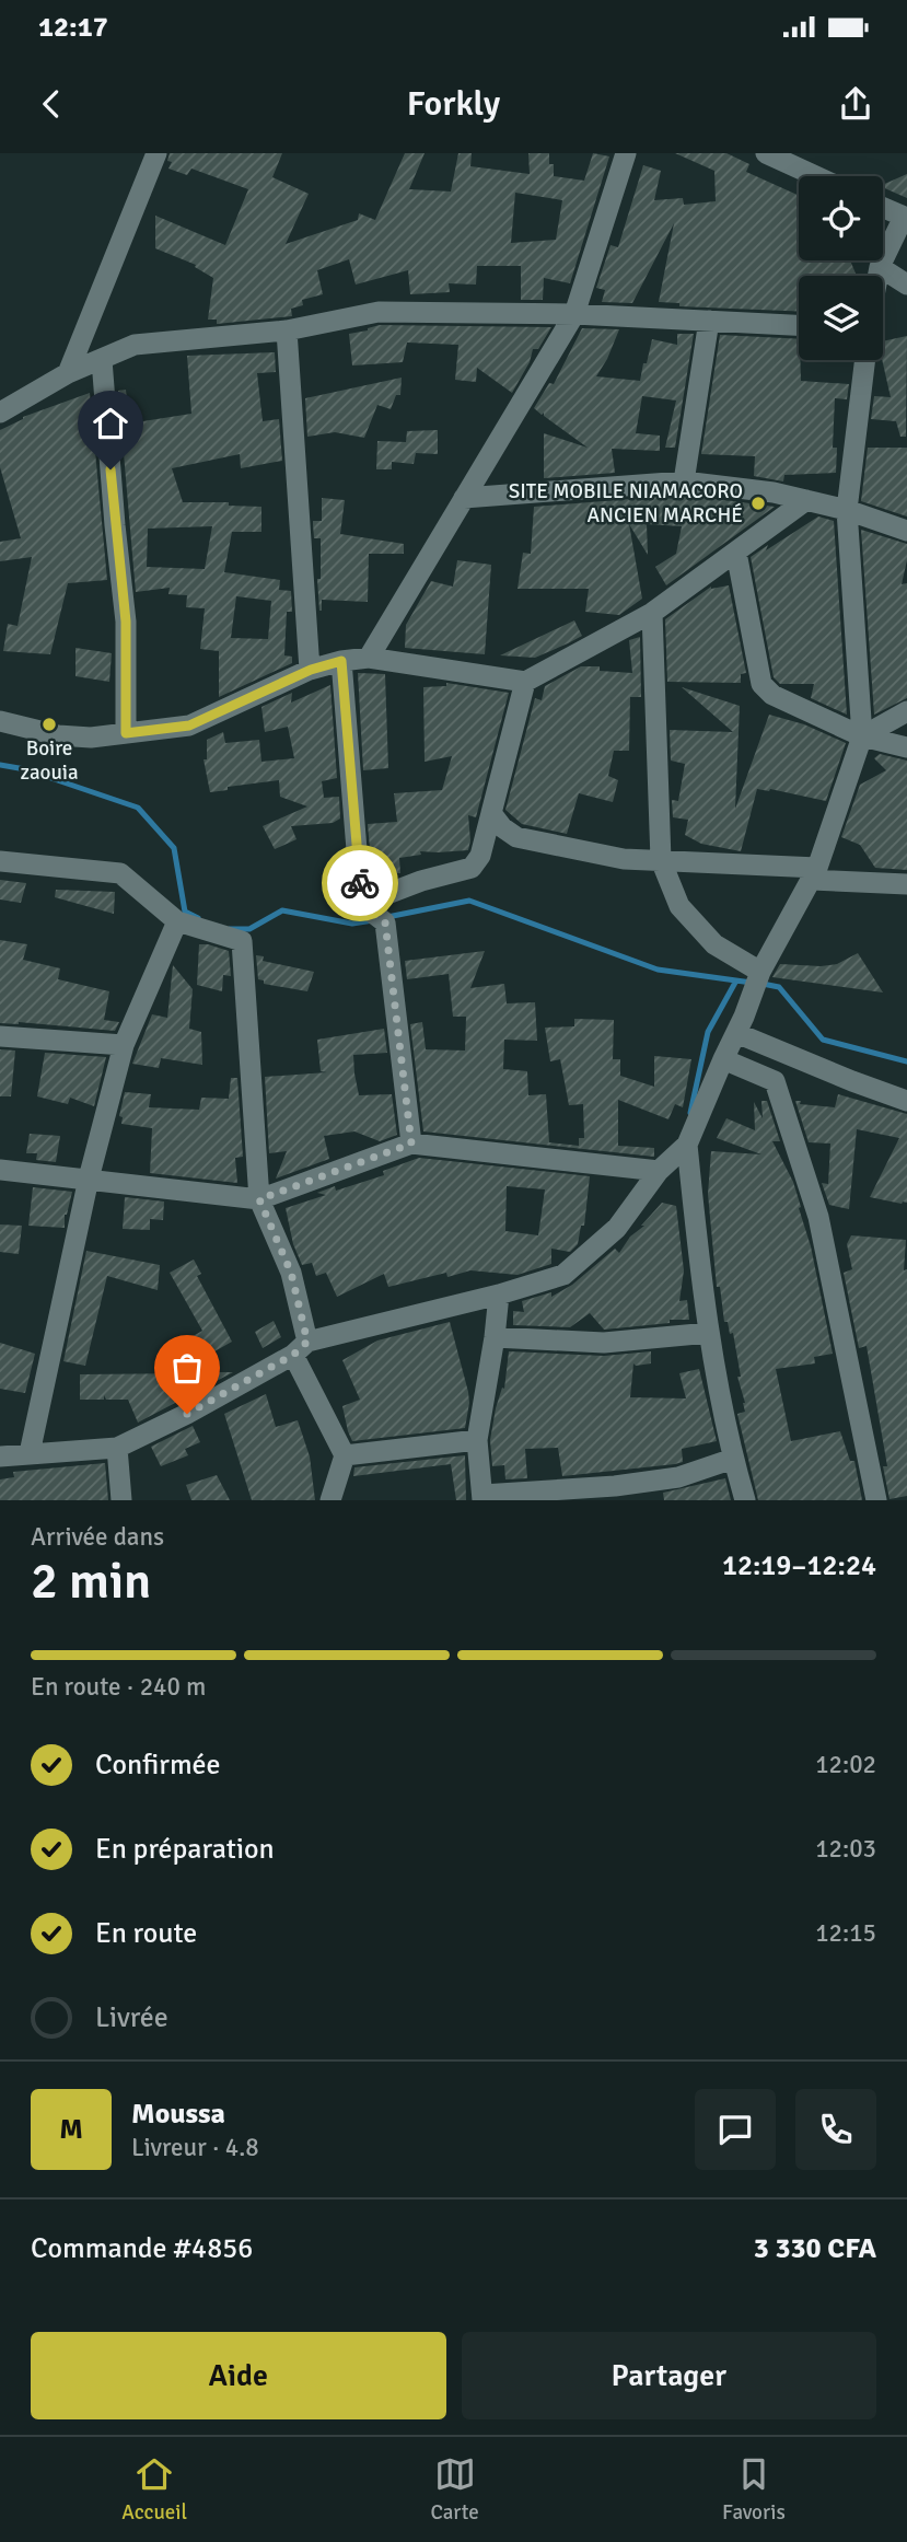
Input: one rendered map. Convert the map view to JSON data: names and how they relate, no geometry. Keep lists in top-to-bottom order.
{
  "places": ["SITE MOBILE NIAMACORO ANCIEN MARCHÉ", "Boire zaouia"],
  "page": {
    "status": "12:17",
    "header": "Forkly",
    "heading": ["2 min", "Arrivée dans", "12:19–12:24"],
    "panel": [
      "Moussa",
      "Livreur · 4.8",
      "Commande #4856",
      "3 330 CFA"
    ],
    "bar": "En route · 240 m",
    "list": [
      ["Confirmée", "12:02"],
      ["En préparation", "12:03"],
      ["En route", "12:15"],
      "Livrée"
    ],
    "round": "M",
    "buttons": ["Aide", "Partager"],
    "tabs": ["Accueil", "Carte", "Favoris"]
  }
}
